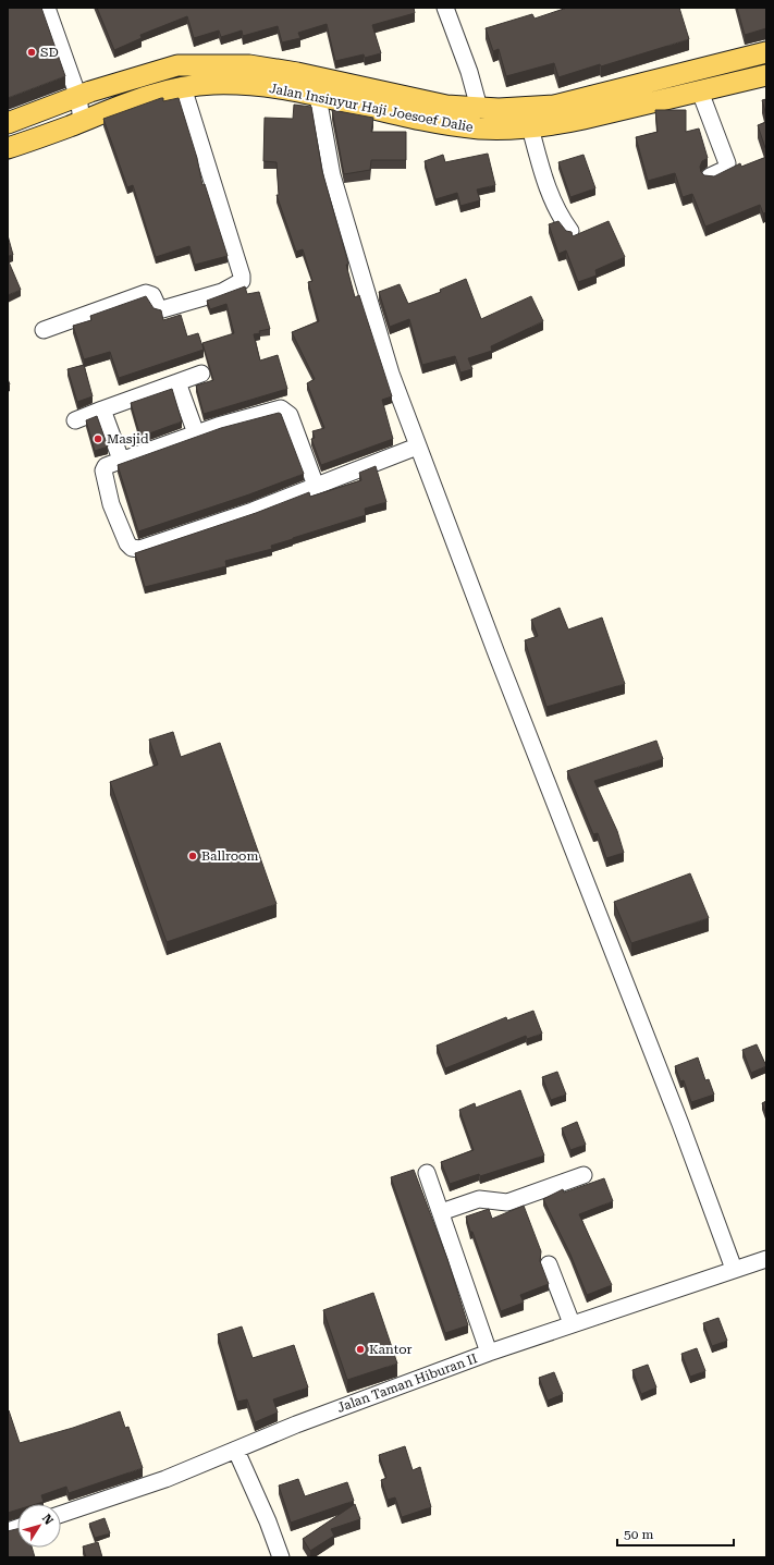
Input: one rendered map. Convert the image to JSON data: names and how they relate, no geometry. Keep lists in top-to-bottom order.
{
  "streets": {
    "main road": ["Jalan Insinyur Haji Joesoef Dalie"],
    "street": ["Jalan Taman Hiburan II"]
  },
  "places": [
    "SD",
    "Masjid",
    "Ballroom",
    "Kantor"
  ],
  "scale_bar": "50 m",
  "north": "top right"
}
